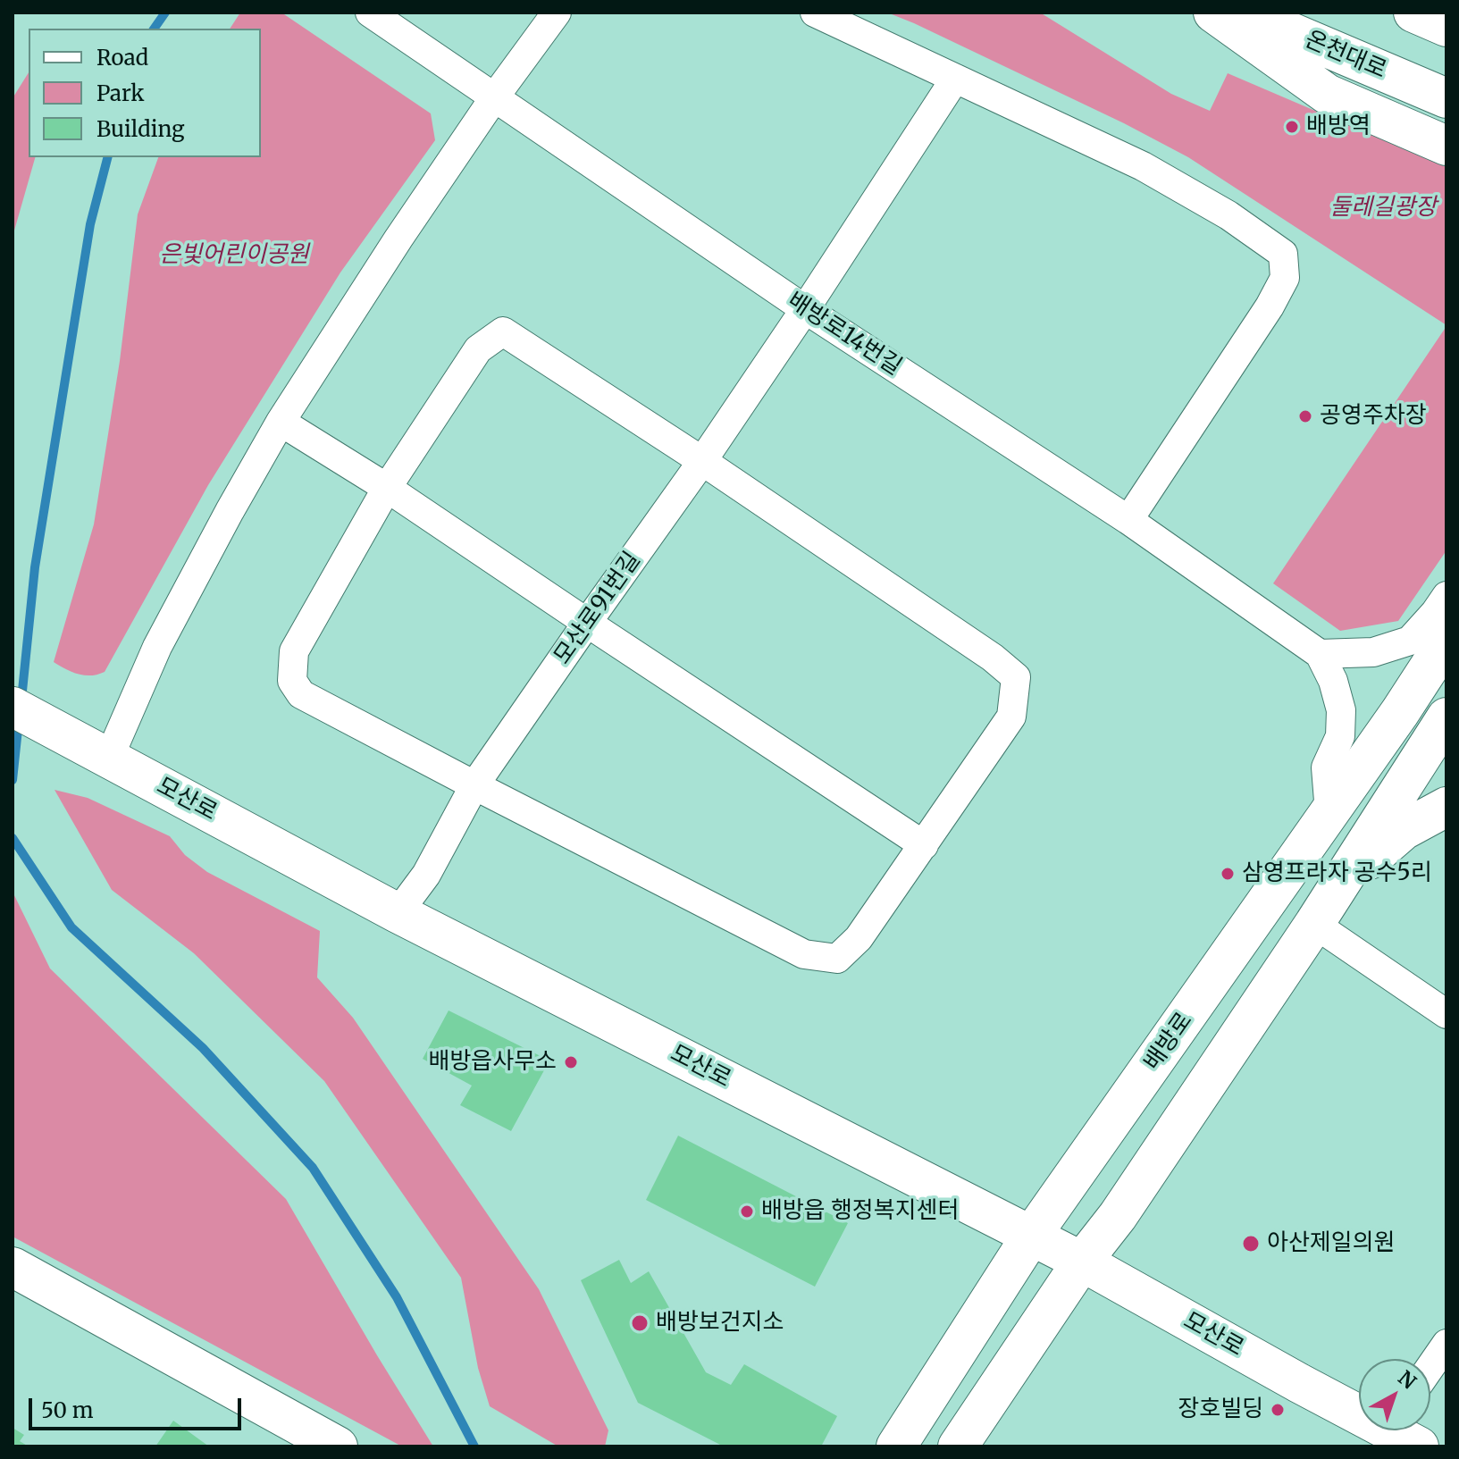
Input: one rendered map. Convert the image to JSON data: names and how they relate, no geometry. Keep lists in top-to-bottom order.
{
  "streets": {
    "main road": ["온천대로", "모산로", "배방로"],
    "street": ["배방로14번길", "모산로91번길"]
  },
  "crossings": [
    ["배방로14번길", "모산로91번길"],
    ["모산로91번길", "모산로"],
    ["모산로", "배방로"]
  ],
  "parks": ["둘레길광장", "은빛어린이공원"],
  "places": [
    "배방역",
    "공영주차장",
    "삼영프라자 공수5리",
    "배방읍사무소",
    "배방읍 행정복지센터",
    "아산제일의원",
    "배방보건지소",
    "장호빌딩"
  ],
  "legend": ["Road", "Park", "Building"],
  "scale_bar": "50 m",
  "north": "top right"
}
